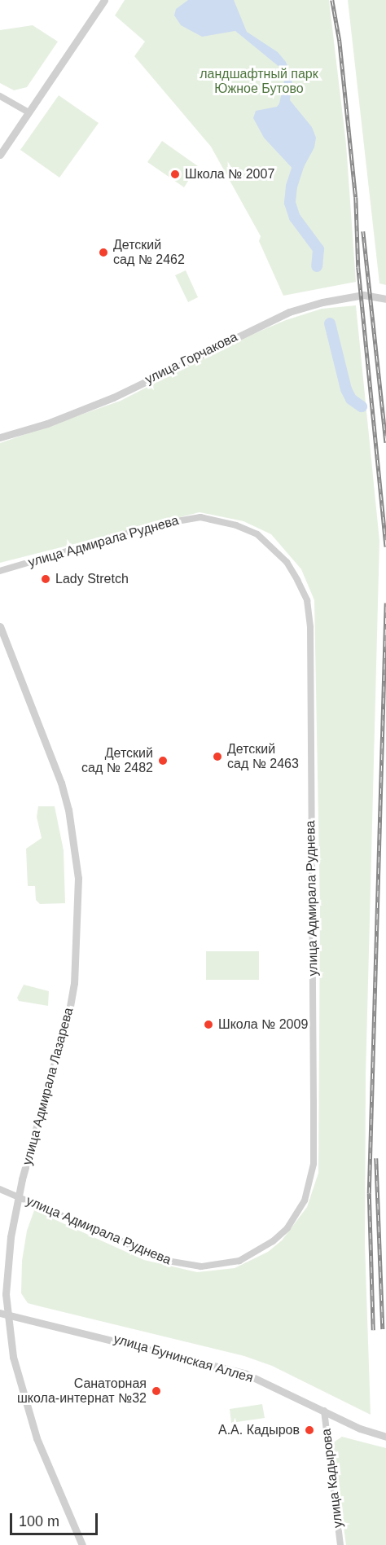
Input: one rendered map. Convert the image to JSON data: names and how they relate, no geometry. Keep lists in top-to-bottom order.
{
  "streets": {
    "street": [
      "улица Горчакова",
      "улица Адмирала Руднева",
      "улица Адмирала Лазарева",
      "улица Бунинская Аллея",
      "улица Кадырова"
    ]
  },
  "crossings": [
    ["улица Адмирала Руднева", "улица Адмирала Лазарева"],
    ["улица Адмирала Лазарева", "улица Бунинская Аллея"],
    ["улица Бунинская Аллея", "улица Кадырова"]
  ],
  "parks": ["ландшафтный парк Южное Бутово"],
  "places": [
    "Школа № 2007",
    "Детский сад № 2462",
    "Lady Stretch",
    "Детский сад № 2463",
    "Детский сад № 2482",
    "Школа № 2009",
    "Санаторная школа-интернат №32",
    "А.А. Кадыров"
  ],
  "scale_bar": "100 m"
}
